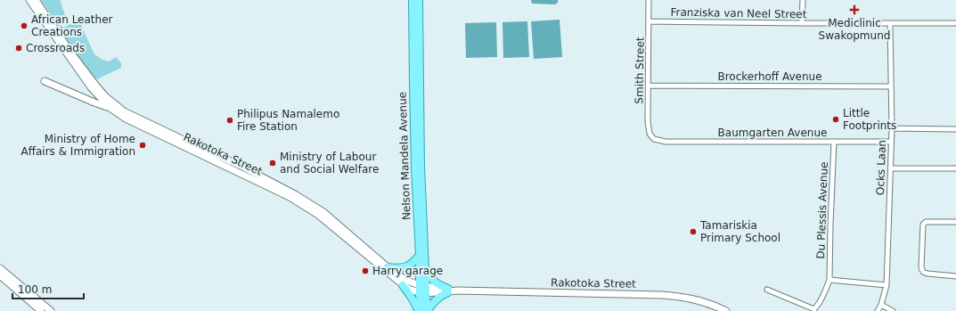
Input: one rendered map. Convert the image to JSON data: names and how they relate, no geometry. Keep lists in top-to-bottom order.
{
  "streets": {
    "main road": ["Nelson Mandela Avenue"],
    "street": [
      "Franziska van Neel Street",
      "Smith Street",
      "Brockerhoff Avenue",
      "Baumgarten Avenue",
      "Rakotoka Street",
      "Ocks Laan",
      "Du Plessis Avenue"
    ]
  },
  "crossings": [
    ["Franziska van Neel Street", "Smith Street"],
    ["Franziska van Neel Street", "Ocks Laan"],
    ["Smith Street", "Brockerhoff Avenue"],
    ["Smith Street", "Baumgarten Avenue"],
    ["Brockerhoff Avenue", "Ocks Laan"],
    ["Baumgarten Avenue", "Ocks Laan"],
    ["Baumgarten Avenue", "Du Plessis Avenue"],
    ["Rakotoka Street", "Nelson Mandela Avenue"]
  ],
  "places": {
    "health": ["Mediclinic Swakopmund"],
    "other": [
      "African Leather Creations",
      "Crossroads",
      "Little Footprints",
      "Philipus Namalemo Fire Station",
      "Ministry of Home Affairs & Immigration",
      "Ministry of Labour and Social Welfare",
      "Tamariskia Primary School",
      "Harry garage"
    ]
  },
  "scale_bar": "100 m"
}
